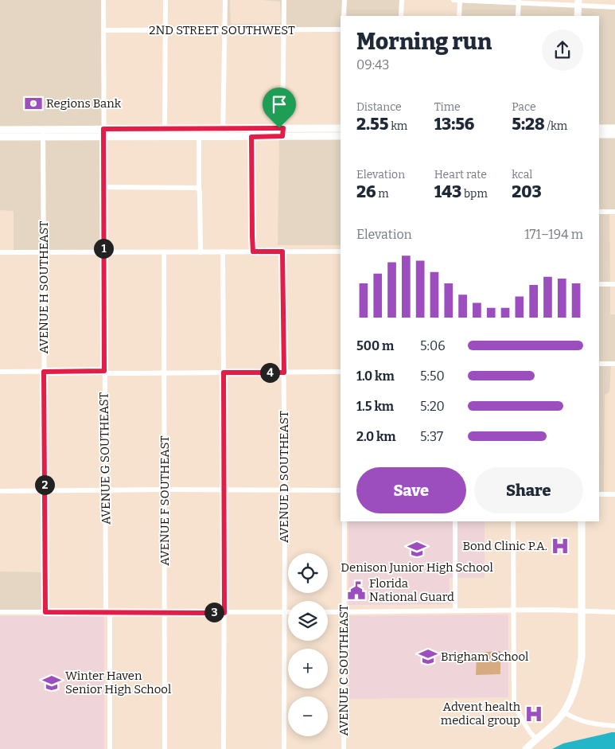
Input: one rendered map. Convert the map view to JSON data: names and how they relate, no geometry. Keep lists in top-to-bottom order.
{
  "streets": {
    "street": [
      "2ND STREET SOUTHWEST",
      "AVENUE H SOUTHEAST",
      "AVENUE G SOUTHEAST",
      "AVENUE D SOUTHEAST",
      "AVENUE F SOUTHEAST",
      "AVENUE C SOUTHEAST"
    ]
  },
  "crossings": [
    ["2ND STREET SOUTHWEST", "AVENUE G SOUTHEAST"]
  ],
  "places": {
    "bank": ["Regions Bank"],
    "hospital": ["Bond Clinic P.A.", "Advent health medical group"],
    "school or university": ["Denison Junior High School", "Brigham School", "Winter Haven Senior High School"],
    "public building": ["Florida National Guard"]
  },
  "page": {
    "heading": ["Morning run", "09:43"],
    "stats": [
      ["Distance", "2.55 km"],
      ["Time", "13:56"],
      ["Pace", "5:28 /km"],
      ["Elevation", "26 m"],
      ["Heart rate", "143 bpm"],
      ["kcal", "203"]
    ],
    "chart": ["Elevation", "171–194 m"],
    "pins": [
      "1",
      "4",
      "2",
      "3"
    ],
    "list": [
      {
        "name": "500 m",
        "note": "5:06"
      },
      {
        "name": "1.0 km",
        "note": "5:50"
      },
      {
        "name": "1.5 km",
        "note": "5:20"
      },
      {
        "name": "2.0 km",
        "note": "5:37"
      }
    ],
    "buttons": ["Save", "Share"],
    "map_buttons": ["+", "−"]
  }
}
